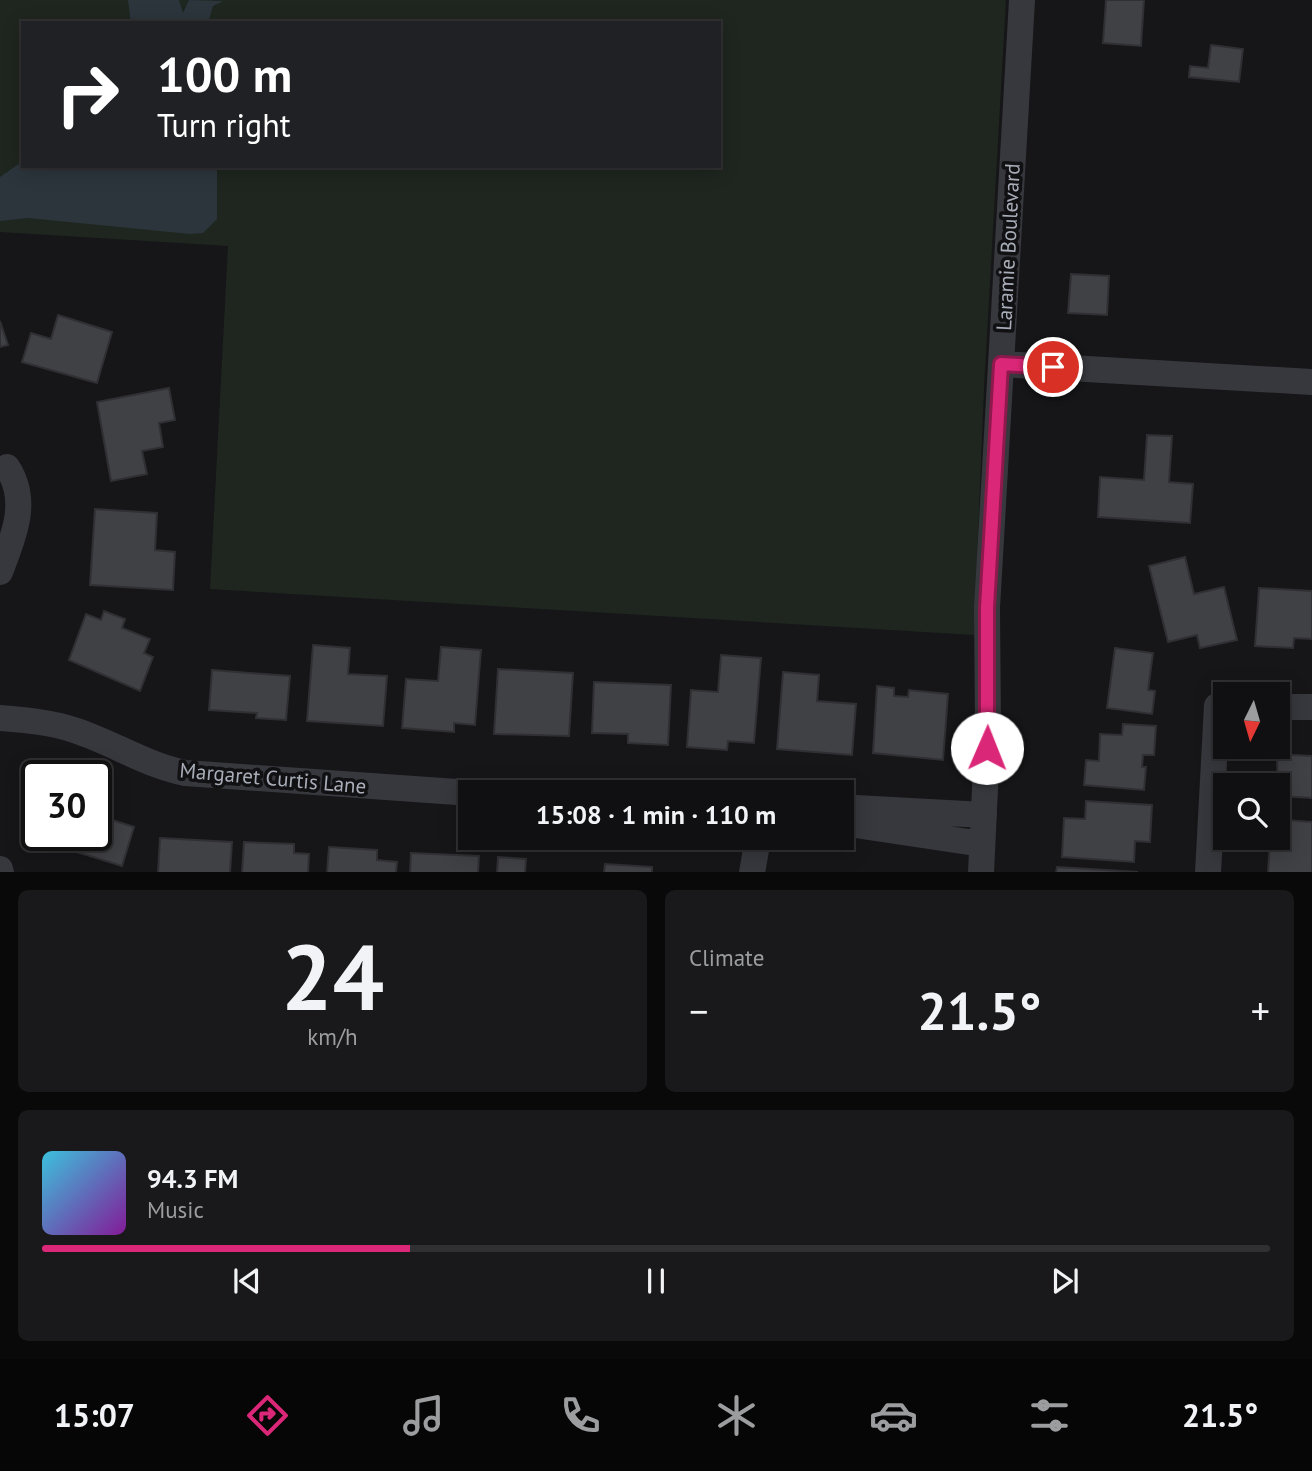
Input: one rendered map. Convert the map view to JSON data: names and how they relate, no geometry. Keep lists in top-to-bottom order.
{
  "streets": {
    "street": ["Laramie Boulevard", "Margaret Curtis Lane"]
  },
  "north": "bottom",
  "page": {
    "turn": ["100 m", "Turn right"],
    "limit": "30",
    "trip": "15:08 · 1 min · 110 m",
    "tile": [
      ["24", "km/h"],
      "Climate"
    ],
    "heat": ["−", "21.5°", "+"],
    "song": ["94.3 FM", "Music"],
    "tabs": ["15:07", "21.5°"]
  }
}
